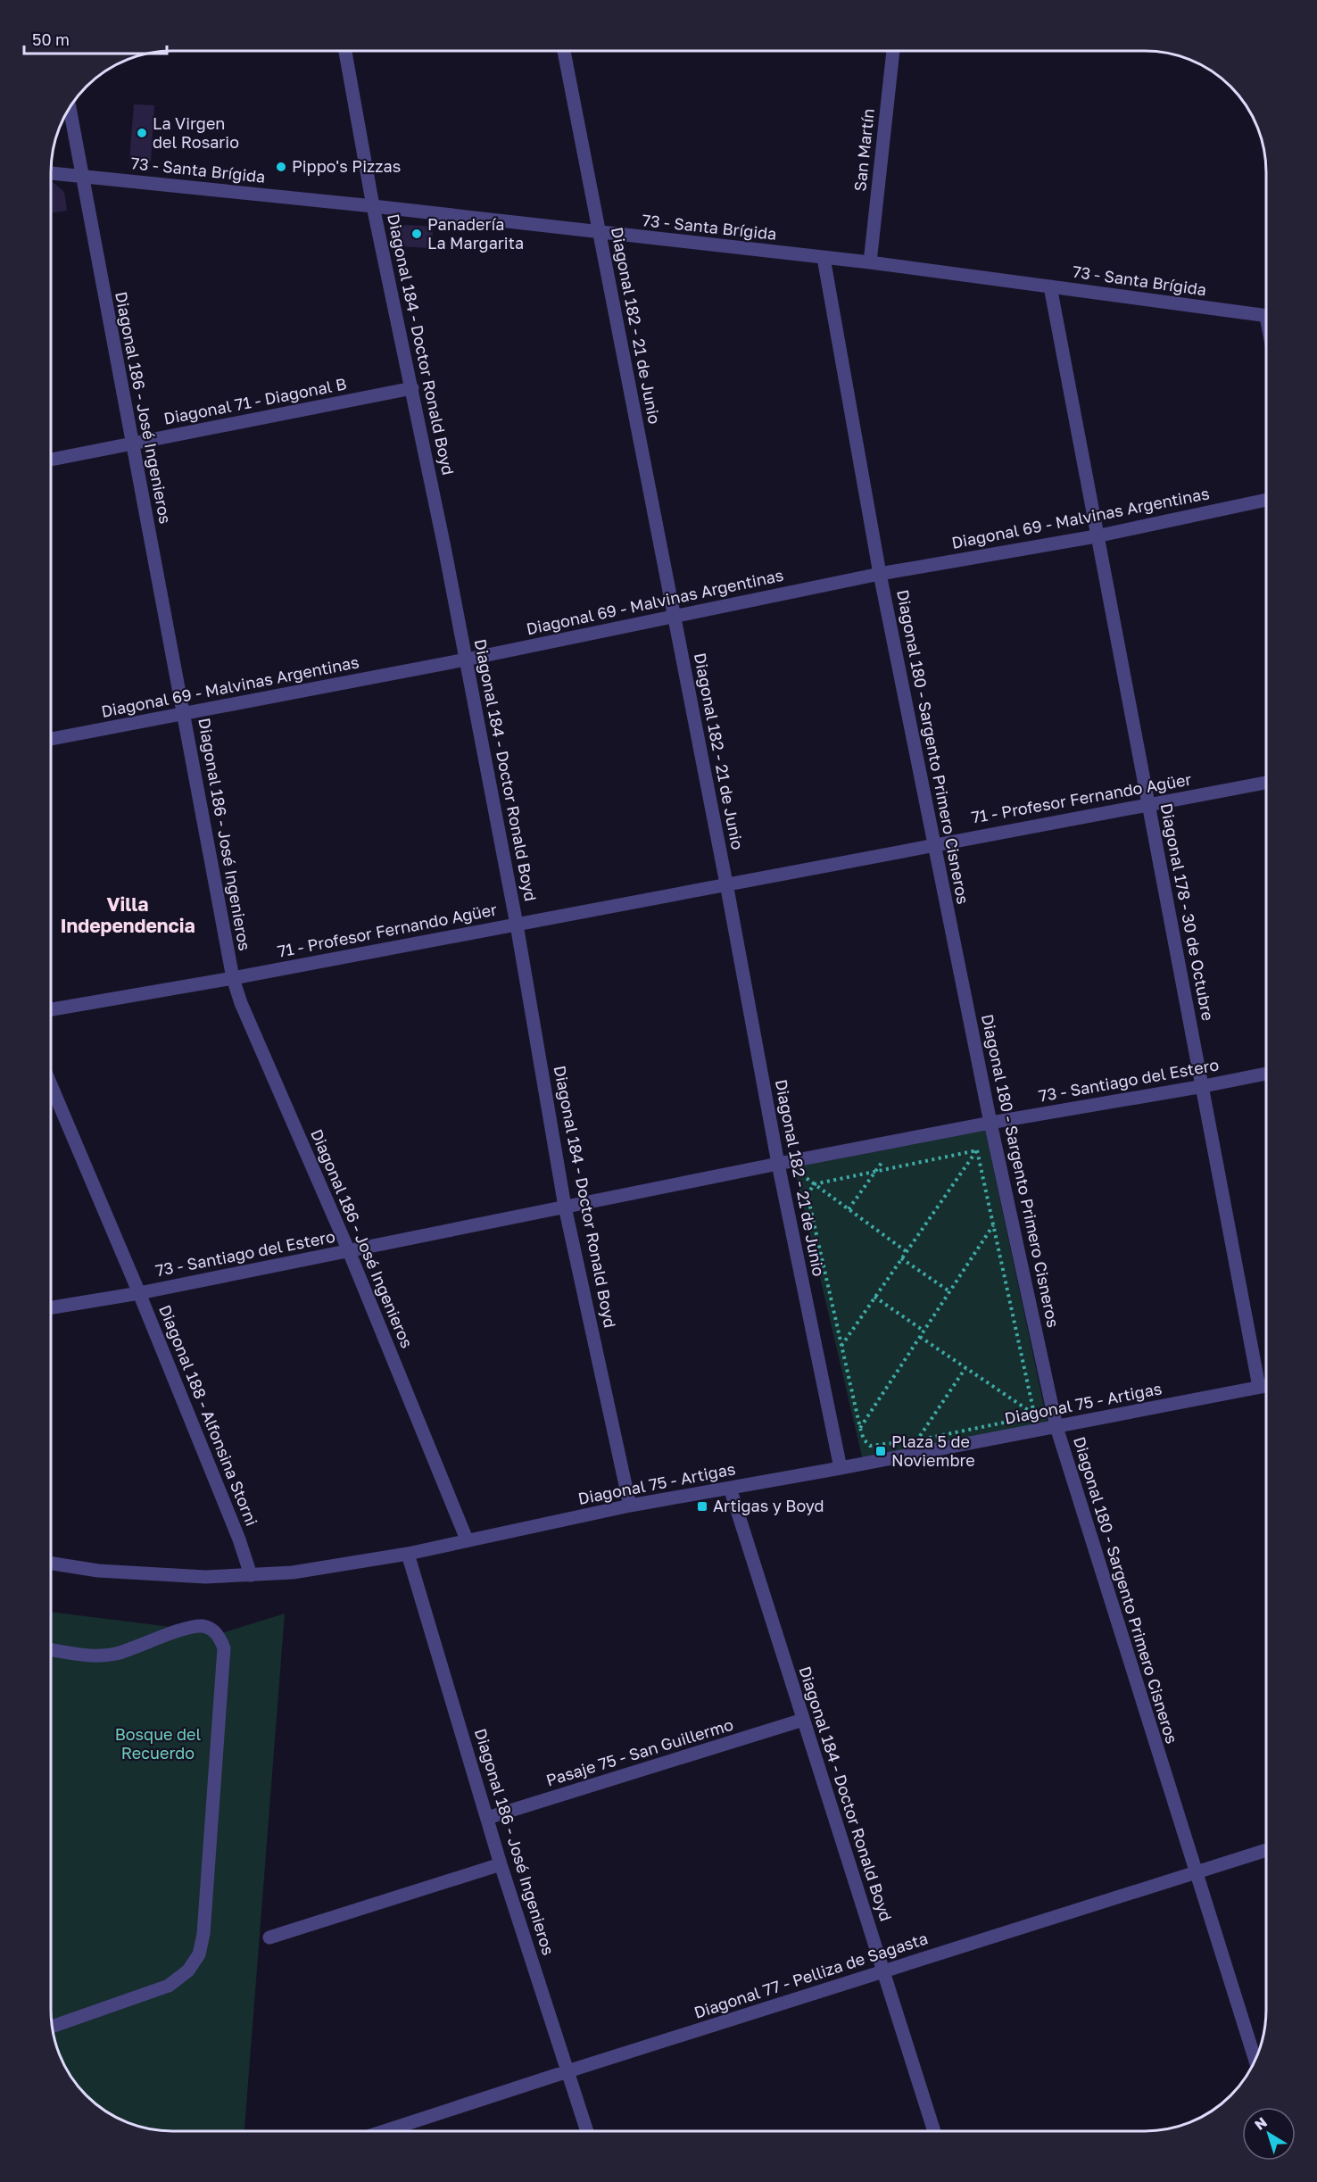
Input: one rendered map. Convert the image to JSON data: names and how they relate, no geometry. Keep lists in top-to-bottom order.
{
  "streets": {
    "street": [
      "San Martín",
      "73 - Santa Brígida",
      "Diagonal 182 - 21 de Junio",
      "Diagonal 184 - Doctor Ronald Boyd",
      "Diagonal 71 - Diagonal B",
      "Diagonal 186 - José Ingenieros",
      "Diagonal 69 - Malvinas Argentinas",
      "Diagonal 180 - Sargento Primero Cisneros",
      "71 - Profesor Fernando Agüer",
      "Diagonal 178 - 30 de Octubre",
      "73 - Santiago del Estero",
      "Diagonal 75 - Artigas",
      "Diagonal 188 - Alfonsina Storni",
      "Pasaje 75 - San Guillermo",
      "Diagonal 77 - Pelliza de Sagasta"
    ]
  },
  "crossings": [
    ["San Martín", "73 - Santa Brígida"],
    ["73 - Santa Brígida", "Diagonal 182 - 21 de Junio"],
    ["73 - Santa Brígida", "Diagonal 184 - Doctor Ronald Boyd"],
    ["73 - Santa Brígida", "Diagonal 186 - José Ingenieros"],
    ["73 - Santa Brígida", "Diagonal 180 - Sargento Primero Cisneros"],
    ["73 - Santa Brígida", "Diagonal 178 - 30 de Octubre"],
    ["Diagonal 182 - 21 de Junio", "Diagonal 69 - Malvinas Argentinas"],
    ["Diagonal 182 - 21 de Junio", "71 - Profesor Fernando Agüer"],
    ["Diagonal 182 - 21 de Junio", "73 - Santiago del Estero"],
    ["Diagonal 182 - 21 de Junio", "Diagonal 75 - Artigas"],
    ["Diagonal 184 - Doctor Ronald Boyd", "Diagonal 71 - Diagonal B"],
    ["Diagonal 184 - Doctor Ronald Boyd", "Diagonal 69 - Malvinas Argentinas"],
    ["Diagonal 184 - Doctor Ronald Boyd", "71 - Profesor Fernando Agüer"],
    ["Diagonal 184 - Doctor Ronald Boyd", "73 - Santiago del Estero"],
    ["Diagonal 184 - Doctor Ronald Boyd", "Diagonal 75 - Artigas"],
    ["Diagonal 184 - Doctor Ronald Boyd", "Pasaje 75 - San Guillermo"],
    ["Diagonal 184 - Doctor Ronald Boyd", "Diagonal 77 - Pelliza de Sagasta"],
    ["Diagonal 71 - Diagonal B", "Diagonal 186 - José Ingenieros"],
    ["Diagonal 186 - José Ingenieros", "Diagonal 69 - Malvinas Argentinas"],
    ["Diagonal 186 - José Ingenieros", "71 - Profesor Fernando Agüer"],
    ["Diagonal 186 - José Ingenieros", "73 - Santiago del Estero"],
    ["Diagonal 186 - José Ingenieros", "Diagonal 75 - Artigas"],
    ["Diagonal 186 - José Ingenieros", "Pasaje 75 - San Guillermo"],
    ["Diagonal 186 - José Ingenieros", "Diagonal 77 - Pelliza de Sagasta"],
    ["Diagonal 69 - Malvinas Argentinas", "Diagonal 180 - Sargento Primero Cisneros"],
    ["Diagonal 69 - Malvinas Argentinas", "Diagonal 178 - 30 de Octubre"],
    ["Diagonal 180 - Sargento Primero Cisneros", "71 - Profesor Fernando Agüer"],
    ["Diagonal 180 - Sargento Primero Cisneros", "73 - Santiago del Estero"],
    ["Diagonal 180 - Sargento Primero Cisneros", "Diagonal 75 - Artigas"],
    ["Diagonal 180 - Sargento Primero Cisneros", "Diagonal 77 - Pelliza de Sagasta"],
    ["71 - Profesor Fernando Agüer", "Diagonal 178 - 30 de Octubre"],
    ["Diagonal 178 - 30 de Octubre", "73 - Santiago del Estero"],
    ["Diagonal 178 - 30 de Octubre", "Diagonal 75 - Artigas"],
    ["73 - Santiago del Estero", "Diagonal 188 - Alfonsina Storni"],
    ["Diagonal 75 - Artigas", "Diagonal 188 - Alfonsina Storni"]
  ],
  "districts": ["Villa Independencia"],
  "parks": ["Bosque del Recuerdo"],
  "places": {
    "other": ["La Virgen del Rosario", "Pippo's Pizzas", "Panadería La Margarita"],
    "transit": ["Plaza 5 de Noviembre", "Artigas y Boyd"]
  },
  "scale_bar": "50 m",
  "north": "top left"
}
